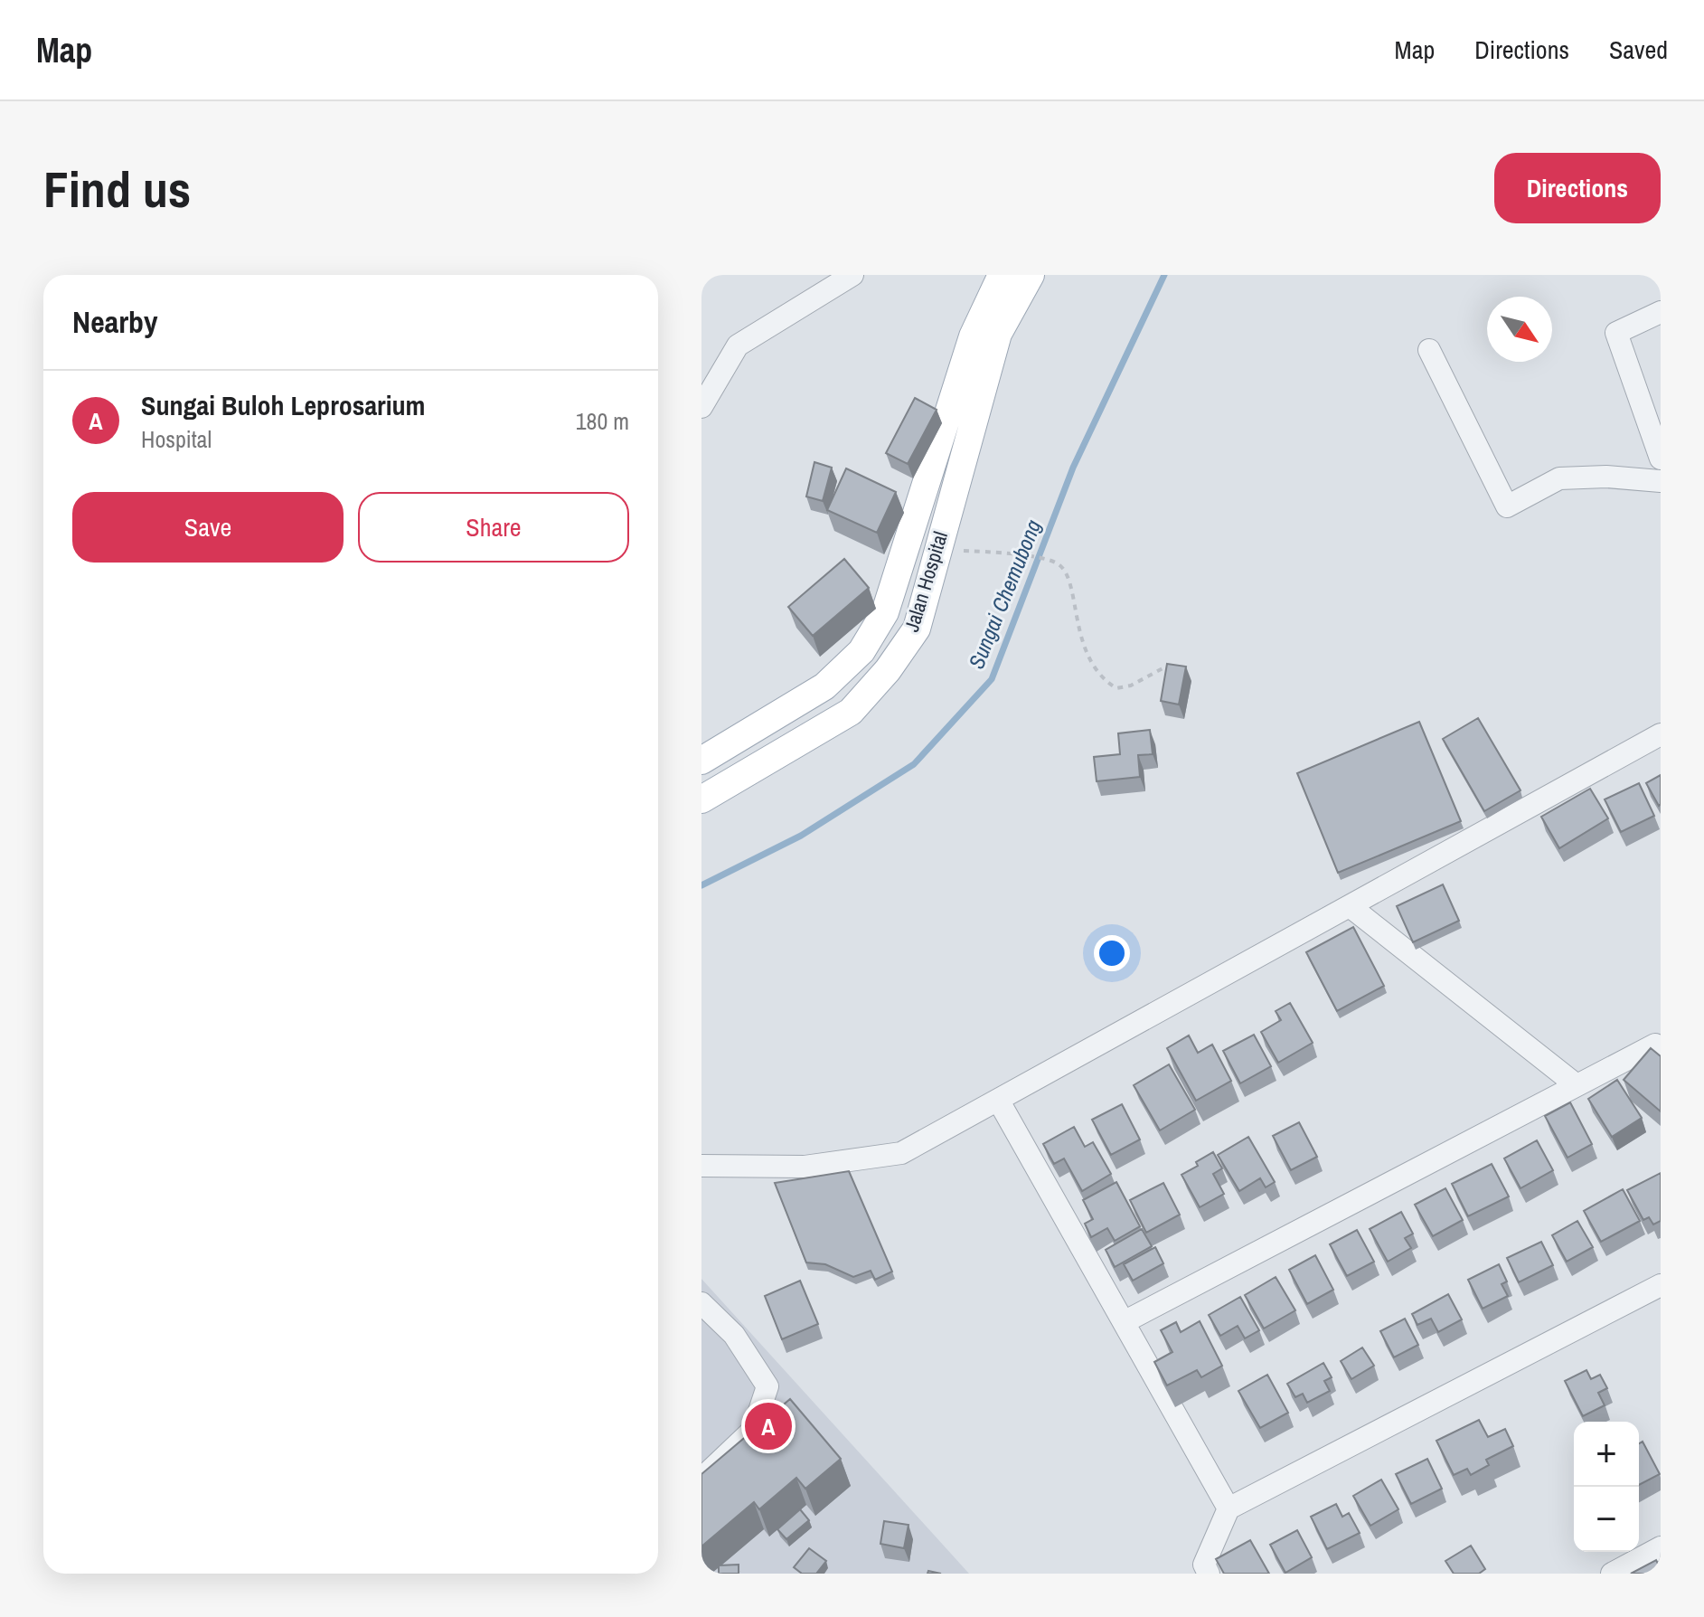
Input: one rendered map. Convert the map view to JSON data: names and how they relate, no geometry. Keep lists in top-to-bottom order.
{
  "streets": {
    "main road": ["Jalan Hospital"]
  },
  "water": ["Sungai Chemubong"],
  "north": "bottom right",
  "page": {
    "header": "Map",
    "nav": ["Map", "Directions", "Saved"],
    "buttons": [
      "Directions",
      ["Save", "Share"]
    ],
    "title": "Find us",
    "heading": "Nearby",
    "list": [
      {
        "mark": "A",
        "name": "Sungai Buloh Leprosarium",
        "note": "Hospital",
        "value": "180 m"
      }
    ],
    "pins": "A",
    "map_buttons": ["+", "−"]
  }
}
